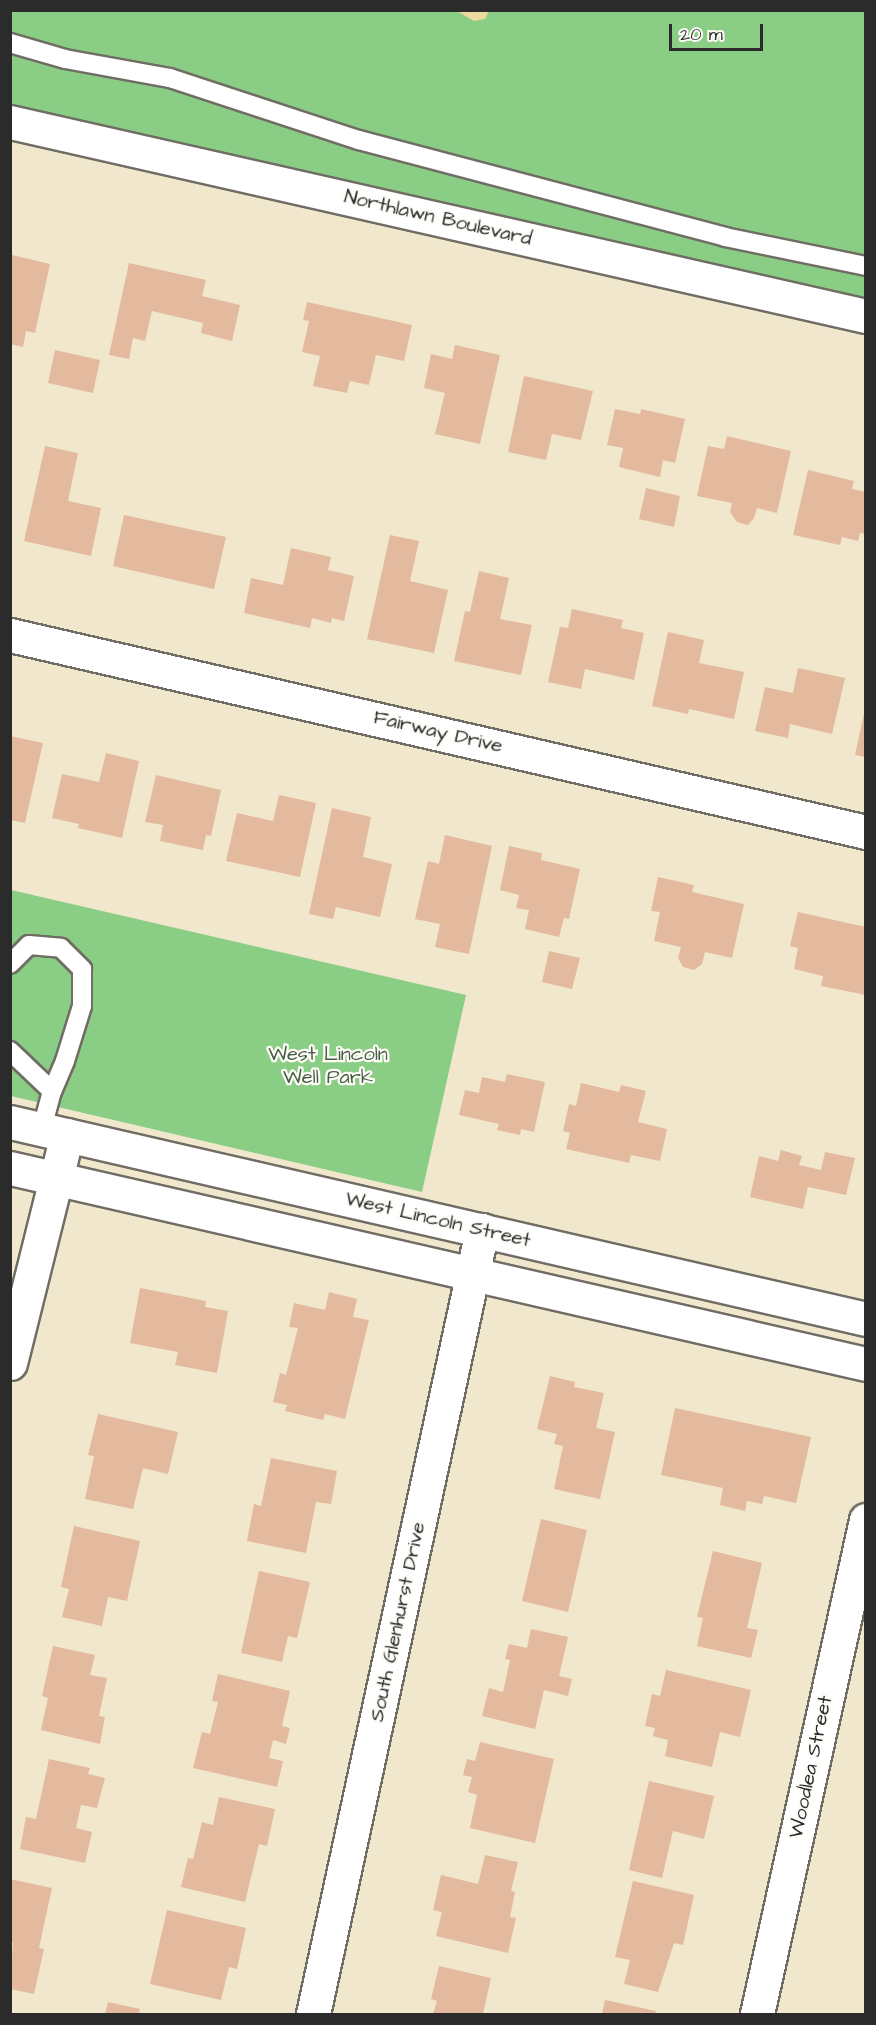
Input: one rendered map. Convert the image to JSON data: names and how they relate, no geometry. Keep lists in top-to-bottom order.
{
  "streets": {
    "street": [
      "Northlawn Boulevard",
      "Fairway Drive",
      "West Lincoln Street",
      "South Glenhurst Drive",
      "Woodlea Street"
    ]
  },
  "crossings": [
    ["West Lincoln Street", "South Glenhurst Drive"]
  ],
  "parks": ["West Lincoln Well Park"],
  "scale_bar": "20 m"
}
